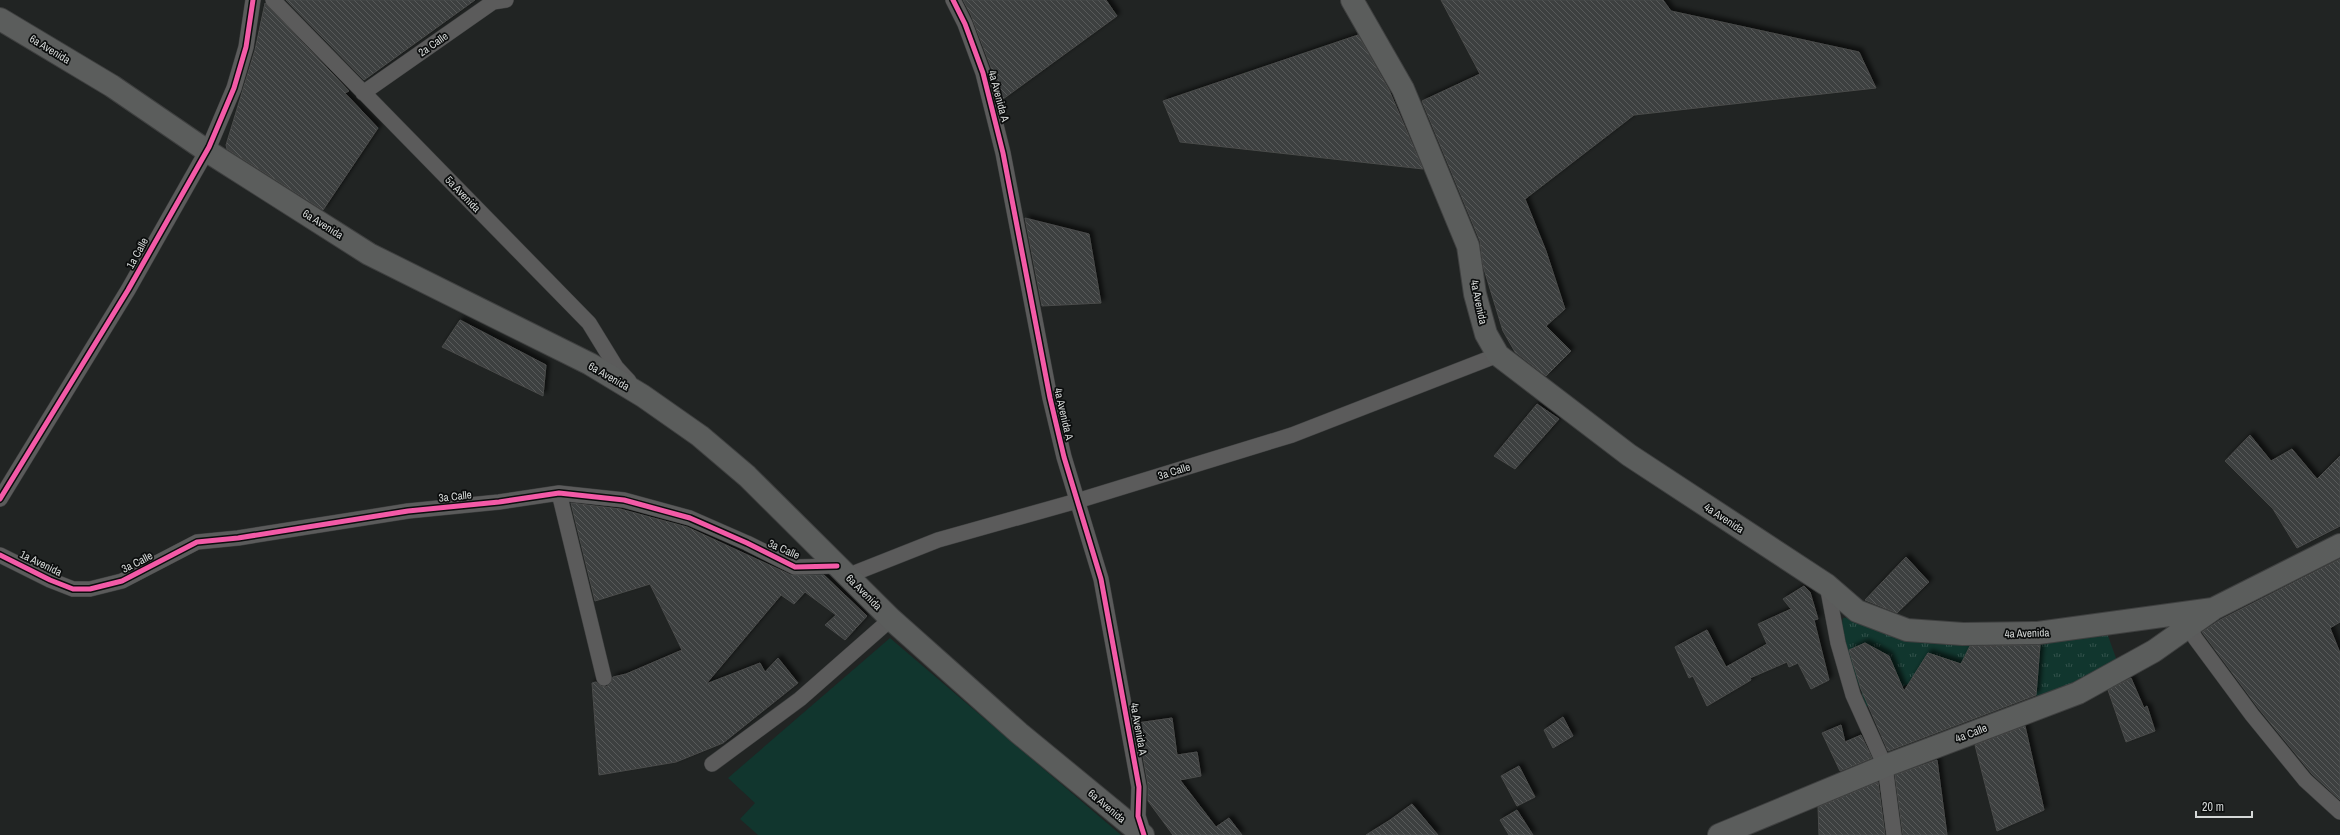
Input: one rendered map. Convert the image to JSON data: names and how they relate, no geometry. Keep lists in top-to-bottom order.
{
  "streets": {
    "main road": ["6a Avenida", "4a Avenida", "4a Calle"],
    "street": [
      "2a Calle",
      "4a Avenida A",
      "5a Avenida",
      "1a Calle",
      "3a Calle",
      "1a Avenida"
    ]
  },
  "crossings": [
    ["2a Calle", "5a Avenida"],
    ["6a Avenida", "4a Avenida A"],
    ["6a Avenida", "5a Avenida"],
    ["6a Avenida", "1a Calle"],
    ["6a Avenida", "3a Calle"],
    ["4a Avenida A", "3a Calle"],
    ["4a Avenida", "3a Calle"],
    ["4a Avenida", "4a Calle"],
    ["3a Calle", "1a Avenida"]
  ],
  "scale_bar": "20 m"
}
